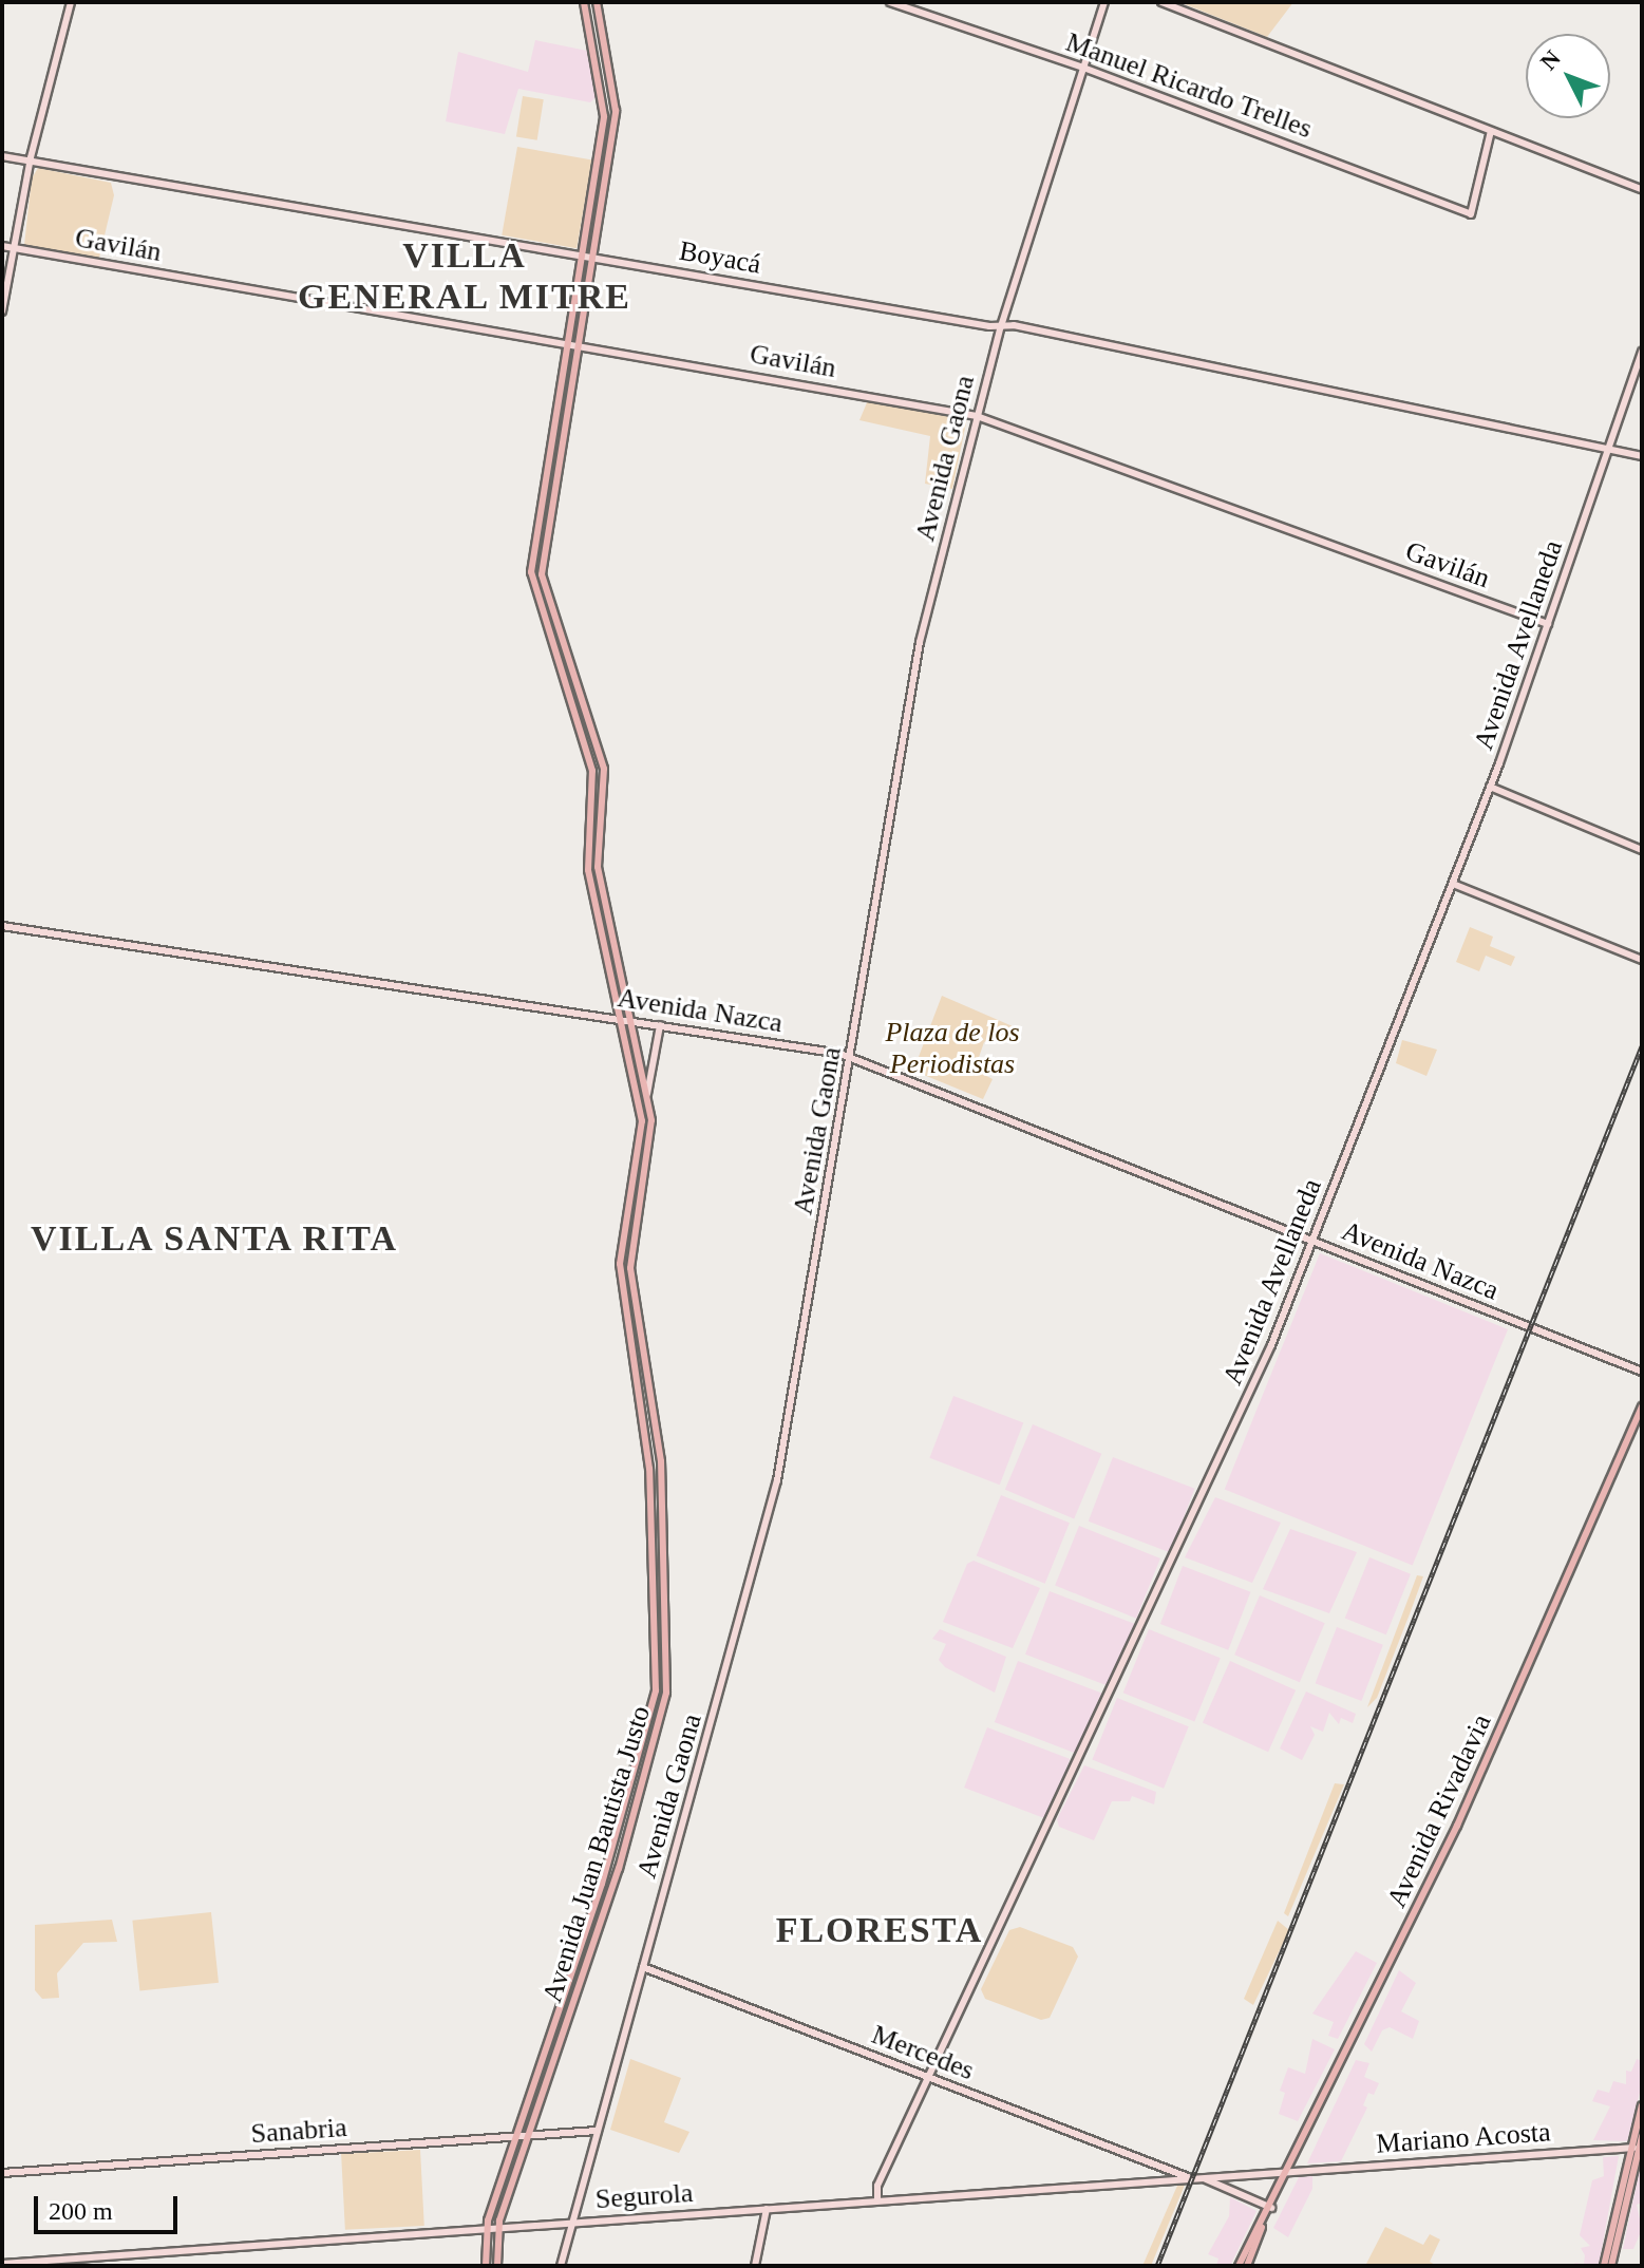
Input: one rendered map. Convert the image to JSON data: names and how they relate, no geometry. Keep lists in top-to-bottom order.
{
  "streets": {
    "main road": ["Avenida Rivadavia", "Avenida Juan Bautista Justo"],
    "street": [
      "Manuel Ricardo Trelles",
      "Gavilán",
      "Boyacá",
      "Avenida Gaona",
      "Avenida Avellaneda",
      "Avenida Nazca",
      "Mercedes",
      "Sanabria",
      "Mariano Acosta",
      "Segurola"
    ]
  },
  "crossings": [
    ["Manuel Ricardo Trelles", "Avenida Gaona"],
    ["Gavilán", "Avenida Gaona"],
    ["Gavilán", "Avenida Avellaneda"],
    ["Gavilán", "Avenida Juan Bautista Justo"],
    ["Boyacá", "Avenida Gaona"],
    ["Boyacá", "Avenida Avellaneda"],
    ["Boyacá", "Avenida Juan Bautista Justo"],
    ["Avenida Gaona", "Avenida Nazca"],
    ["Avenida Gaona", "Mercedes"],
    ["Avenida Gaona", "Sanabria"],
    ["Avenida Gaona", "Segurola"],
    ["Avenida Avellaneda", "Avenida Nazca"],
    ["Avenida Avellaneda", "Mercedes"],
    ["Avenida Avellaneda", "Segurola"],
    ["Avenida Nazca", "Avenida Juan Bautista Justo"],
    ["Avenida Rivadavia", "Mariano Acosta"],
    ["Avenida Rivadavia", "Segurola"],
    ["Avenida Juan Bautista Justo", "Sanabria"],
    ["Avenida Juan Bautista Justo", "Segurola"],
    ["Mercedes", "Segurola"],
    ["Mariano Acosta", "Segurola"]
  ],
  "districts": ["VILLA GENERAL MITRE", "VILLA SANTA RITA", "FLORESTA"],
  "parks": ["Plaza de los Periodistas"],
  "scale_bar": "200 m",
  "north": "top left"
}
